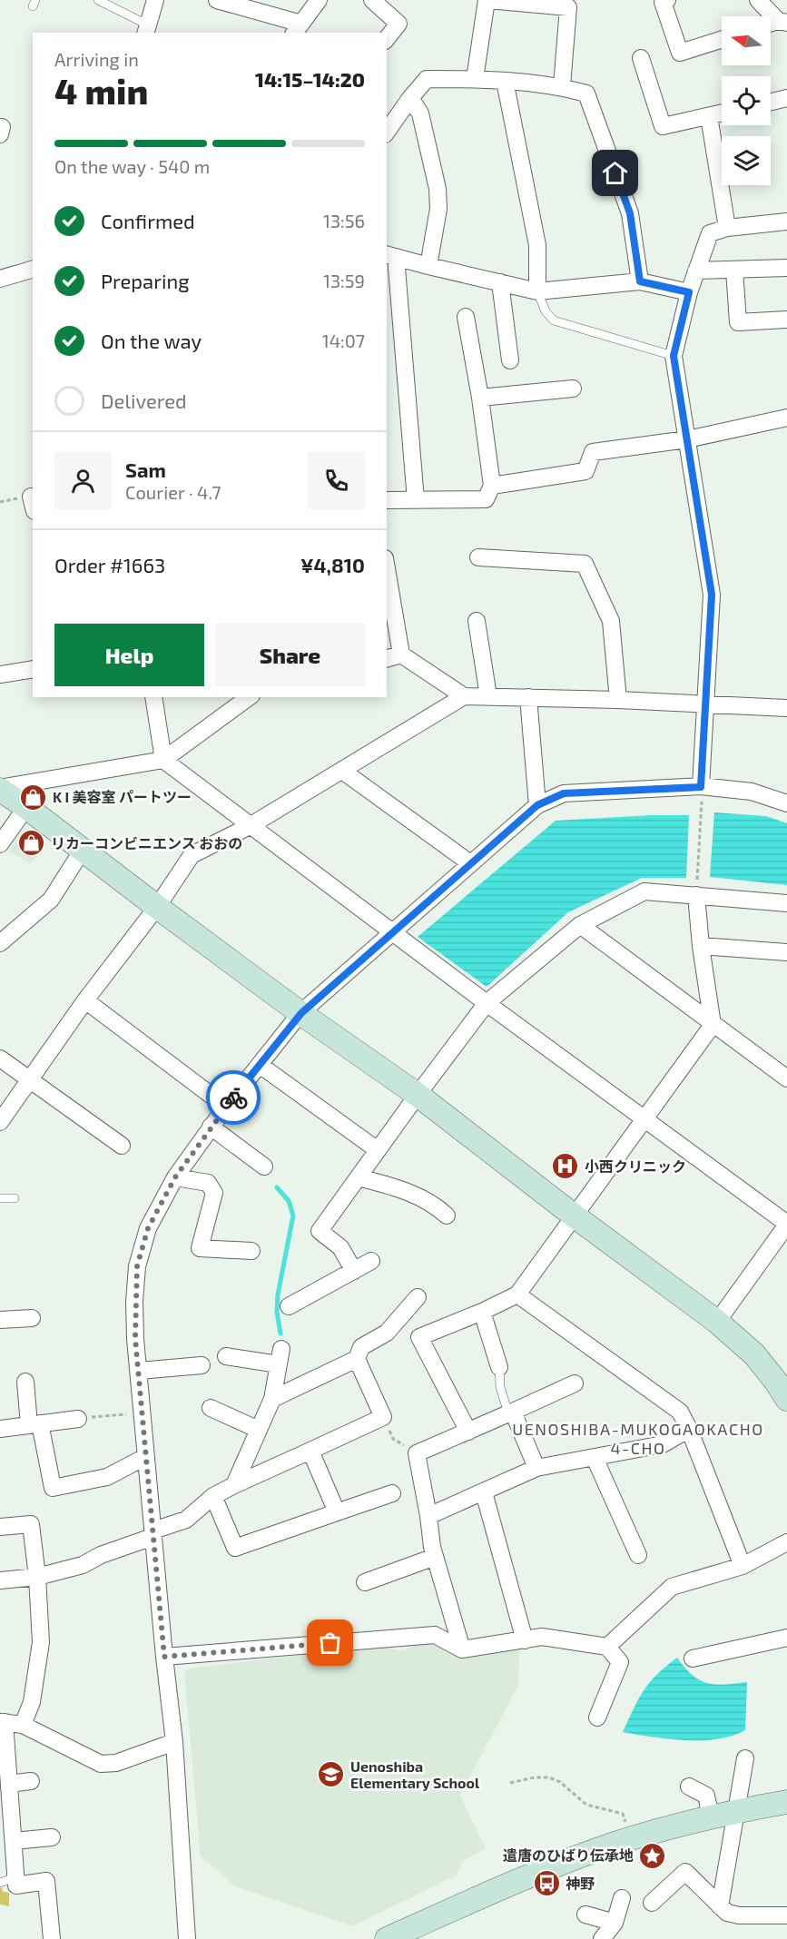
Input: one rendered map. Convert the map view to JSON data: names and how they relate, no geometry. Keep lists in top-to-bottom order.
{
  "districts": ["UENOSHIBA-MUKOGAOKACHO 4-CHO"],
  "places": {
    "shop": ["K I 美容室 パートツー", "リカーコンビニエンス おおの"],
    "hospital": ["小西クリニック"],
    "school or university": ["Uenoshiba Elementary School"],
    "place": ["遣唐のひばり伝承地"],
    "bus stop": ["神野"]
  },
  "north": "left",
  "page": {
    "heading": ["4 min", "Arriving in", "14:15–14:20"],
    "panel": [
      "Sam",
      "Courier · 4.7",
      "Order #1663",
      "¥4,810"
    ],
    "bar": "On the way · 540 m",
    "list": [
      ["Confirmed", "13:56"],
      ["Preparing", "13:59"],
      ["On the way", "14:07"],
      "Delivered"
    ],
    "buttons": ["Help", "Share"]
  }
}
